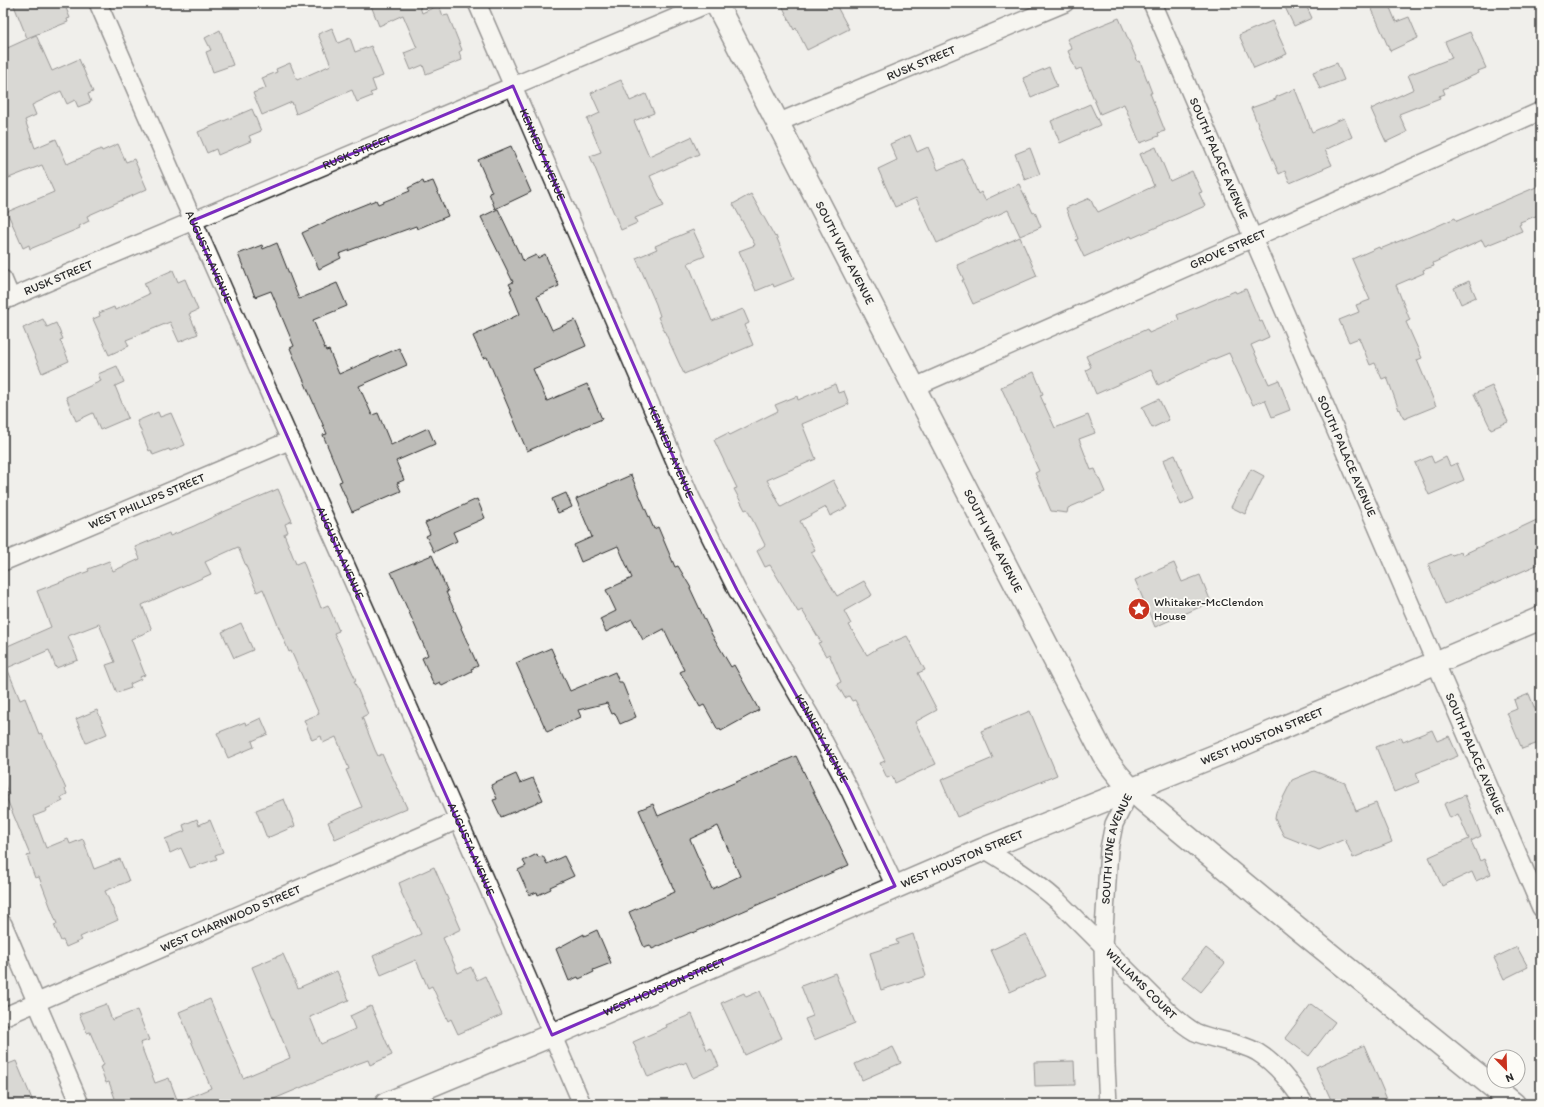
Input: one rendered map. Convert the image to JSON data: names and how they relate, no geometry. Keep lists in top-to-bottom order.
{
  "streets": {
    "main road": ["SOUTH VINE AVENUE", "WEST HOUSTON STREET"],
    "street": [
      "RUSK STREET",
      "KENNEDY AVENUE",
      "SOUTH PALACE AVENUE",
      "GROVE STREET",
      "AUGUSTA AVENUE",
      "WEST PHILLIPS STREET",
      "WEST CHARNWOOD STREET",
      "WILLIAMS COURT"
    ]
  },
  "crossings": [
    ["RUSK STREET", "KENNEDY AVENUE"],
    ["RUSK STREET", "SOUTH VINE AVENUE"],
    ["RUSK STREET", "AUGUSTA AVENUE"],
    ["KENNEDY AVENUE", "WEST HOUSTON STREET"],
    ["SOUTH PALACE AVENUE", "GROVE STREET"],
    ["SOUTH PALACE AVENUE", "WEST HOUSTON STREET"],
    ["GROVE STREET", "SOUTH VINE AVENUE"],
    ["SOUTH VINE AVENUE", "WEST HOUSTON STREET"],
    ["SOUTH VINE AVENUE", "WILLIAMS COURT"],
    ["AUGUSTA AVENUE", "WEST PHILLIPS STREET"],
    ["AUGUSTA AVENUE", "WEST HOUSTON STREET"],
    ["AUGUSTA AVENUE", "WEST CHARNWOOD STREET"],
    ["WEST HOUSTON STREET", "WILLIAMS COURT"]
  ],
  "places": {
    "place": ["Whitaker-McClendon House"]
  },
  "north": "bottom right"
}
